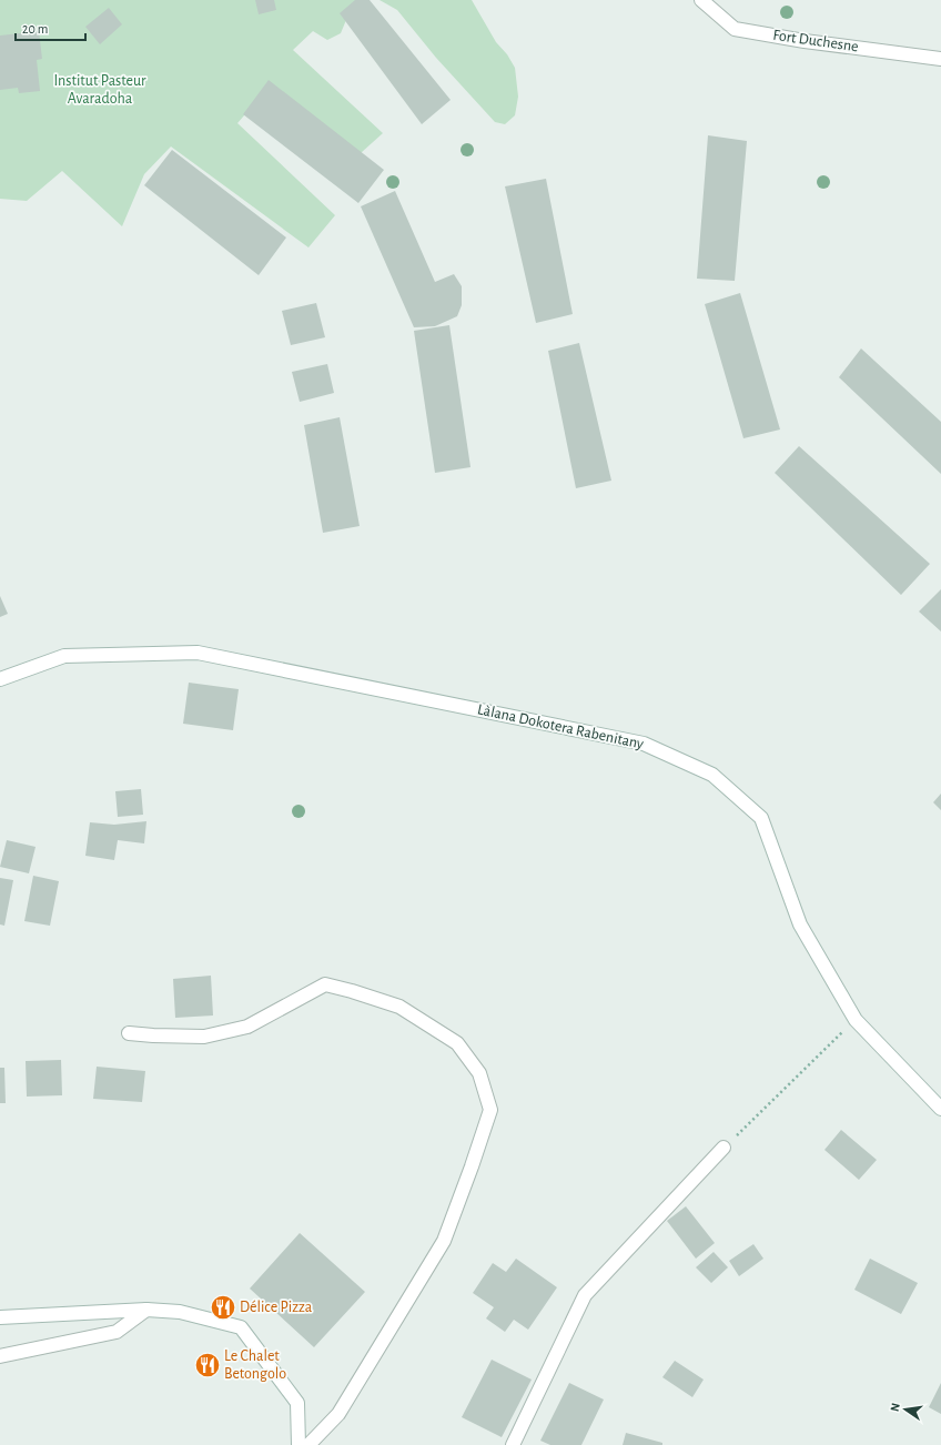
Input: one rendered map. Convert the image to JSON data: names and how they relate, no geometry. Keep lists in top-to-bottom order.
{
  "streets": {
    "street": ["Fort Duchesne", "Làlana Dokotera Rabenitany"]
  },
  "parks": ["Institut Pasteur Avaradoha"],
  "places": {
    "restaurant": ["Délice Pizza", "Le Chalet Betongolo"]
  },
  "scale_bar": "20 m",
  "north": "left"
}
